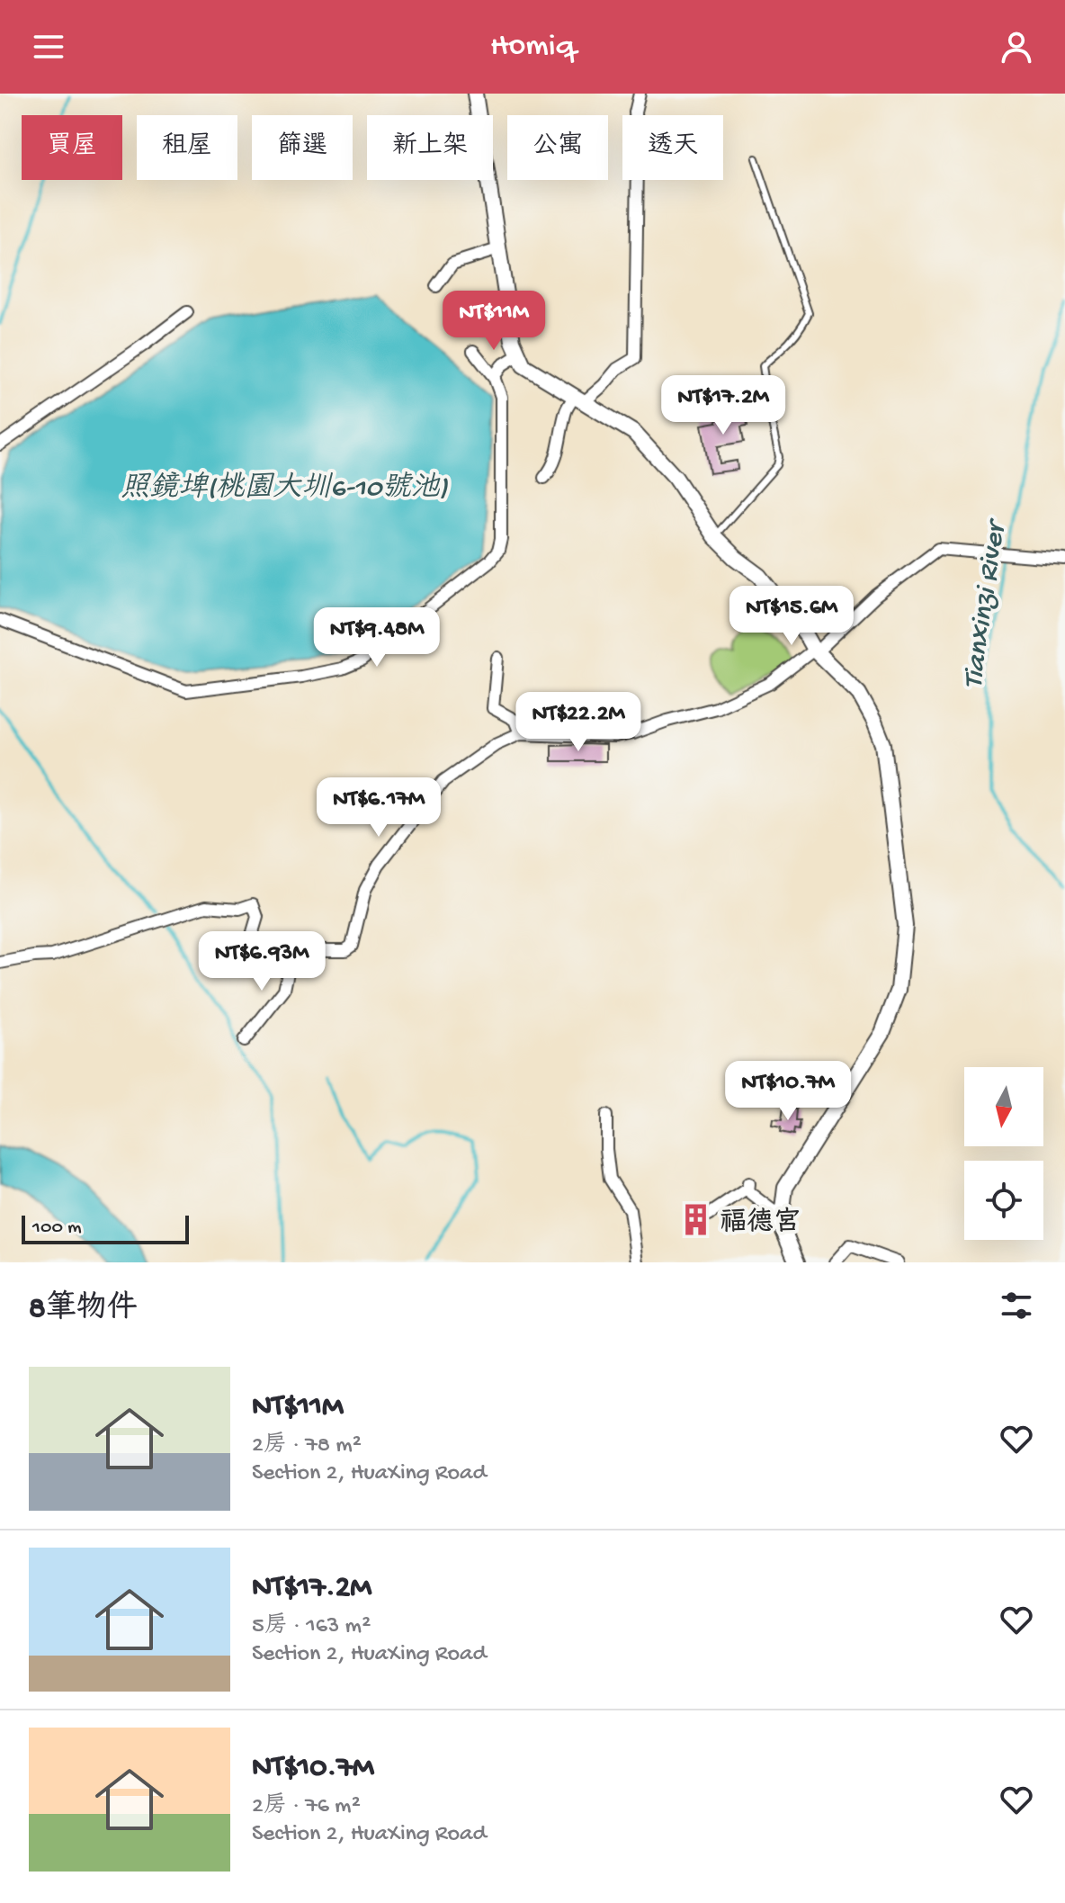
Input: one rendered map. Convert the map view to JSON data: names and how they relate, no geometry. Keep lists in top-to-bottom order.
{
  "water": ["照鏡埤(桃園大圳6-10號池)", "Tianxinzi River"],
  "places": {
    "building": ["福德宮"]
  },
  "scale_bar": "100 m",
  "north": "bottom",
  "page": {
    "header": "Homiq",
    "chip": [
      "買屋",
      "租屋",
      "篩選",
      "新上架",
      "公寓",
      "透天"
    ],
    "price": [
      "NT$11M",
      "NT$17.2M",
      "NT$15.6M",
      "NT$9.48M",
      "NT$22.2M",
      "NT$6.17M",
      "NT$6.93M",
      "NT$10.7M"
    ],
    "scale": "100 m",
    "heading": "8筆物件",
    "list": [
      {
        "name": "NT$11M",
        "note": "2房 · 78 m² · Section 2, HuaXing Road"
      },
      {
        "name": "NT$17.2M",
        "note": "5房 · 163 m² · Section 2, HuaXing Road"
      },
      {
        "name": "NT$10.7M",
        "note": "2房 · 76 m² · Section 2, HuaXing Road"
      }
    ]
  }
}
